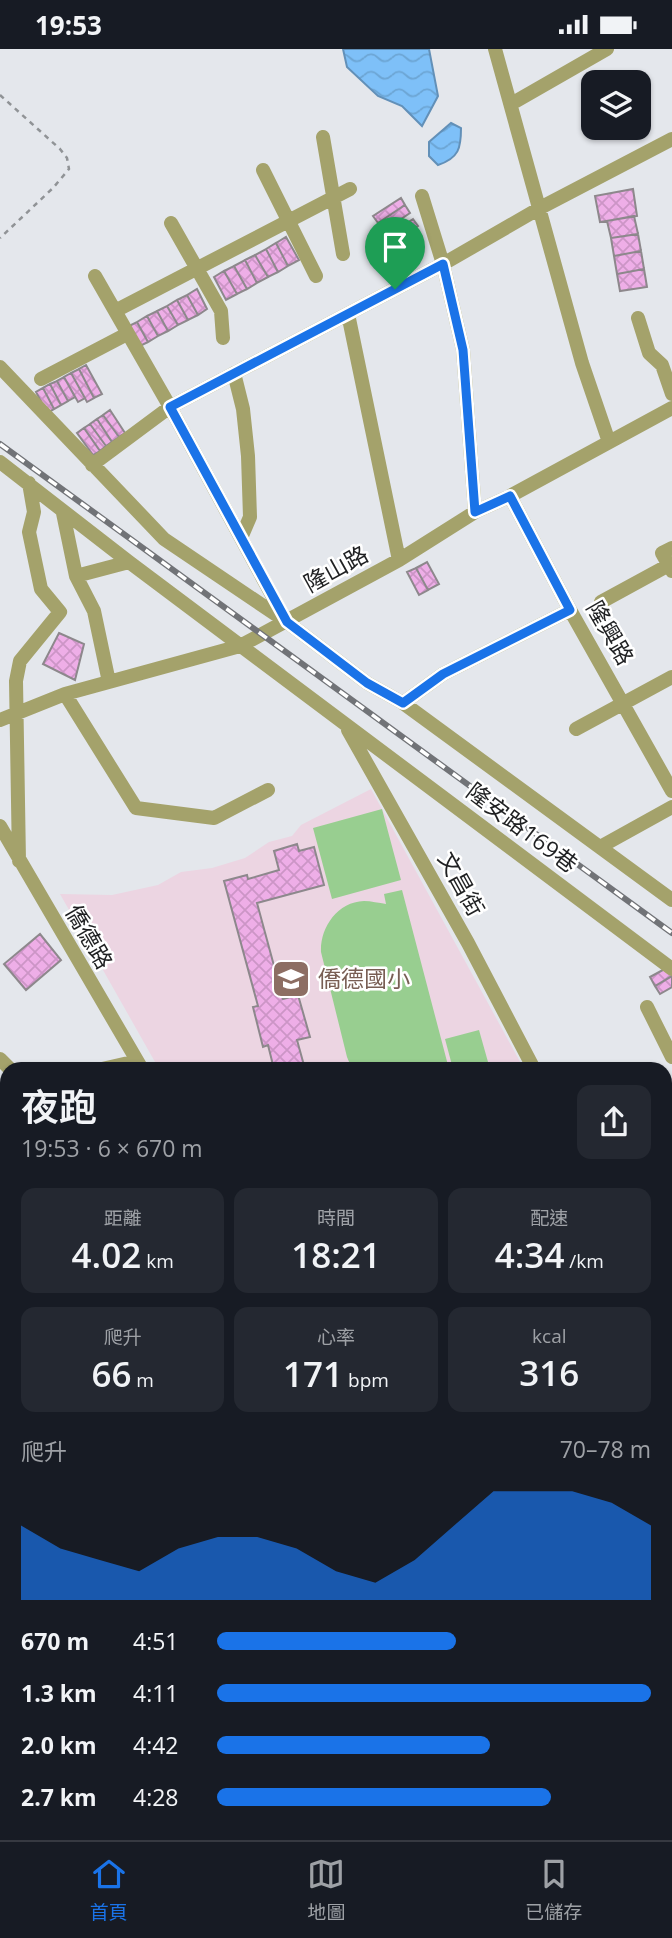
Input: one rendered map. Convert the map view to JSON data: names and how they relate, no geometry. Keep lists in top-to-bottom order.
{
  "streets": {
    "street": [
      "隆山路",
      "隆興路",
      "隆安路169巷",
      "文昌街",
      "僑德路"
    ]
  },
  "crossings": [
    ["隆山路", "隆興路"],
    ["隆山路", "隆安路169巷"],
    ["隆安路169巷", "文昌街"]
  ],
  "places": {
    "school or university": ["僑德國小"]
  },
  "page": {
    "status": "19:53",
    "heading": ["夜跑", "19:53 · 6 × 670 m"],
    "stats": [
      ["距離", "4.02 km"],
      ["時間", "18:21"],
      ["配速", "4:34 /km"],
      ["爬升", "66 m"],
      ["心率", "171 bpm"],
      ["kcal", "316"]
    ],
    "chart": ["爬升", "70–78 m"],
    "list": [
      {
        "name": "670 m",
        "note": "4:51"
      },
      {
        "name": "1.3 km",
        "note": "4:11"
      },
      {
        "name": "2.0 km",
        "note": "4:42"
      },
      {
        "name": "2.7 km",
        "note": "4:28"
      }
    ],
    "tabs": ["首頁", "地圖", "已儲存"]
  }
}
